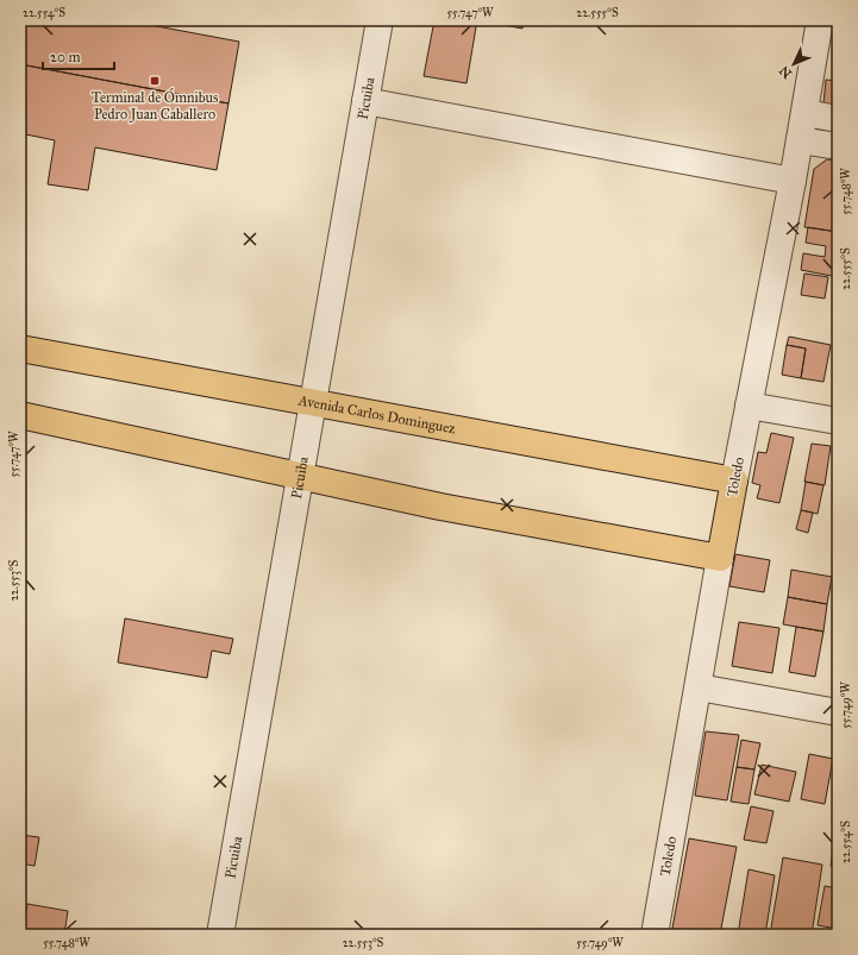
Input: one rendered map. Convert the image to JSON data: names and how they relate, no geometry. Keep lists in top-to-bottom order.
{
  "streets": {
    "main road": ["Avenida Carlos Dominguez", "Toledo"],
    "street": ["Picuiba"]
  },
  "crossings": [
    ["Picuiba", "Avenida Carlos Dominguez"],
    ["Avenida Carlos Dominguez", "Toledo"]
  ],
  "places": {
    "transit": ["Terminal de Ómnibus Pedro Juan Caballero"]
  },
  "scale_bar": "20 m",
  "north": "bottom left",
  "coordinates": [
    "22.554°S",
    "55.747°W",
    "22.555°S",
    "55.748°W",
    "22.553°S",
    "55.749°W"
  ]
}
